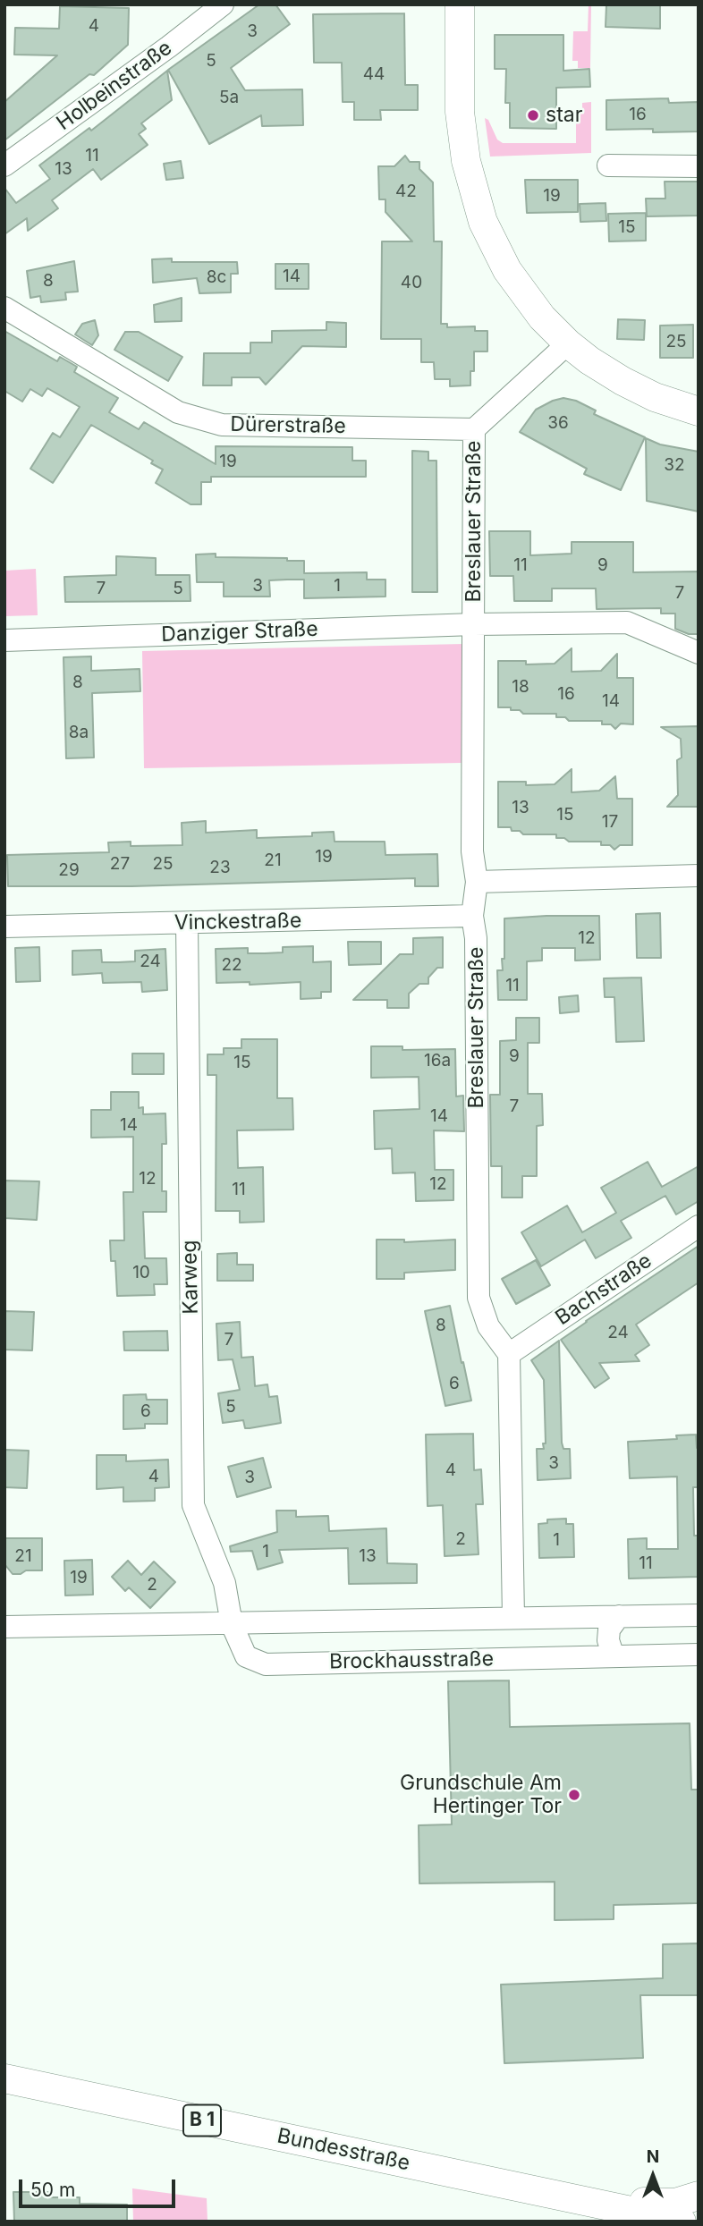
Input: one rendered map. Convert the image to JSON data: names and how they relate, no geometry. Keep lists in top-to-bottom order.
{
  "streets": {
    "main road": ["B 1", "Bundesstraße"],
    "street": [
      "Holbeinstraße",
      "Dürerstraße",
      "Breslauer Straße",
      "Danziger Straße",
      "Vinckestraße",
      "Karweg",
      "Bachstraße",
      "Brockhausstraße"
    ]
  },
  "crossings": [
    ["Dürerstraße", "Breslauer Straße"],
    ["Breslauer Straße", "Danziger Straße"],
    ["Breslauer Straße", "Vinckestraße"],
    ["Breslauer Straße", "Bachstraße"],
    ["Vinckestraße", "Karweg"],
    ["Karweg", "Brockhausstraße"]
  ],
  "places": ["star", "Grundschule Am Hertinger Tor"],
  "house_numbers": [
    "4",
    "3",
    "5",
    "44",
    "5a",
    "16",
    "11",
    "13",
    "42",
    "19",
    "15",
    "14",
    "8c",
    "8",
    "40",
    "25",
    "36",
    "19",
    "32",
    "11",
    "9",
    "3",
    "1",
    "7",
    "5",
    "7",
    "8",
    "18",
    "16",
    "14",
    "8a",
    "13",
    "15",
    "17",
    "19",
    "21",
    "27",
    "25",
    "23",
    "29",
    "12",
    "24",
    "22",
    "11",
    "9",
    "16a",
    "15",
    "7",
    "14",
    "14",
    "12",
    "12",
    "11",
    "10",
    "8",
    "24",
    "7",
    "6",
    "5",
    "6",
    "3",
    "4",
    "4",
    "3",
    "2",
    "1",
    "1",
    "21",
    "13",
    "11",
    "19",
    "2"
  ],
  "scale_bar": "50 m",
  "north": "top"
}
